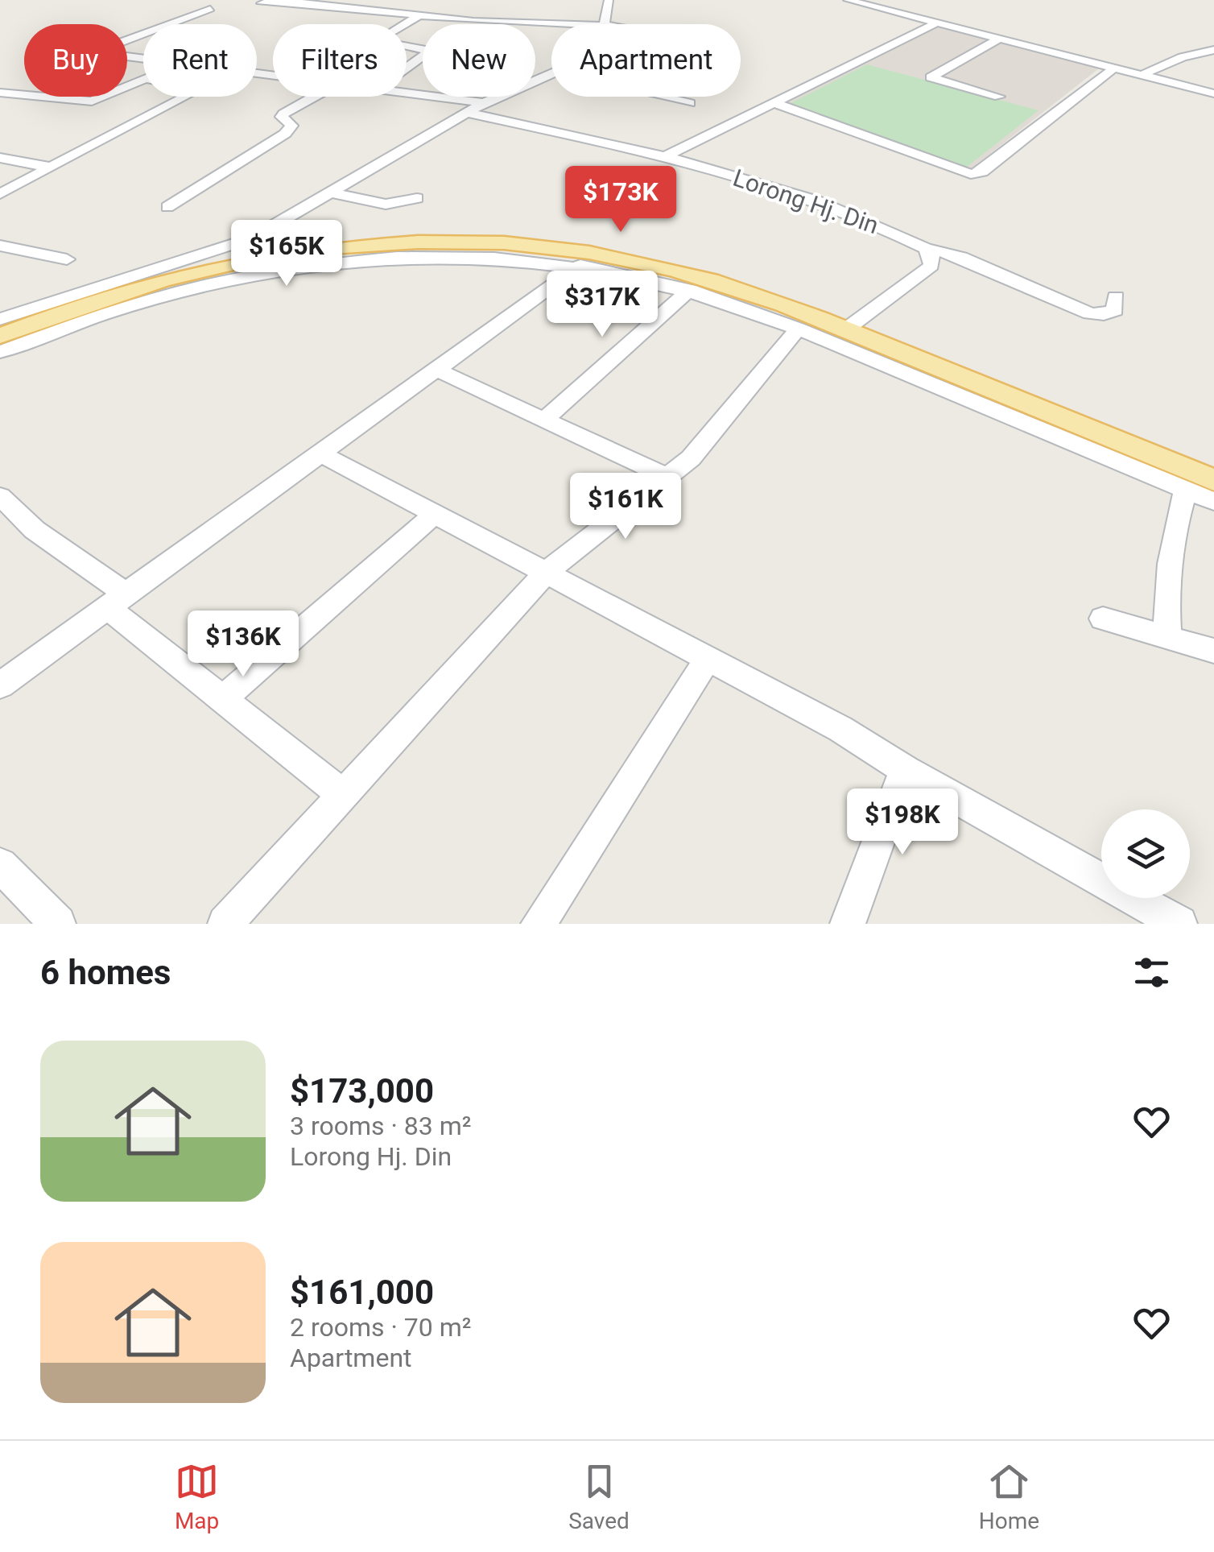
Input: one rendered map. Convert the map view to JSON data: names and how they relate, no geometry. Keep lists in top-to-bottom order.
{
  "streets": {
    "street": ["Lorong Hj. Din"]
  },
  "page": {
    "chip": [
      "Buy",
      "Rent",
      "Filters",
      "New",
      "Apartment"
    ],
    "price": [
      "$173K",
      "$165K",
      "$317K",
      "$161K",
      "$136K",
      "$198K"
    ],
    "heading": "6 homes",
    "list": [
      {
        "name": "$173,000",
        "note": "3 rooms · 83 m² · Lorong Hj. Din"
      },
      {
        "name": "$161,000",
        "note": "2 rooms · 70 m² · Apartment"
      }
    ],
    "tabs": ["Map", "Saved", "Home"]
  }
}
